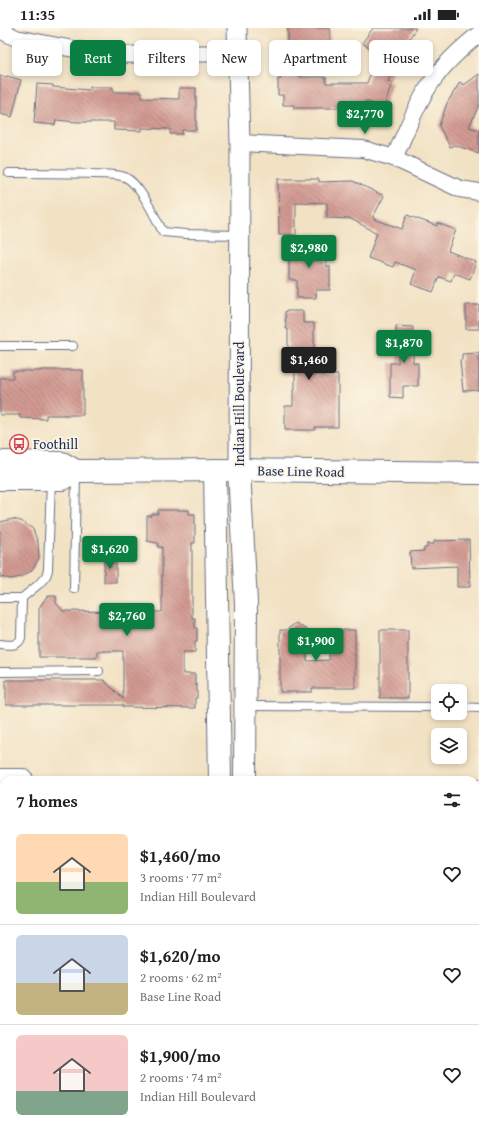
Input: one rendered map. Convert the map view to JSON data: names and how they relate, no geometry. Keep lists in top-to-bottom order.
{
  "streets": {
    "main road": ["Indian Hill Boulevard", "Base Line Road"]
  },
  "crossings": [
    ["Indian Hill Boulevard", "Base Line Road"]
  ],
  "places": {
    "bus stop": ["Foothill"]
  },
  "page": {
    "status": "11:35",
    "chip": [
      "Buy",
      "Rent",
      "Filters",
      "New",
      "Apartment",
      "House"
    ],
    "price": [
      "$2,770",
      "$2,980",
      "$1,870",
      "$1,460",
      "$1,620",
      "$2,760",
      "$1,900"
    ],
    "heading": "7 homes",
    "list": [
      {
        "name": "$1,460/mo",
        "note": "3 rooms · 77 m² · Indian Hill Boulevard"
      },
      {
        "name": "$1,620/mo",
        "note": "2 rooms · 62 m² · Base Line Road"
      },
      {
        "name": "$1,900/mo",
        "note": "2 rooms · 74 m² · Indian Hill Boulevard"
      }
    ]
  }
}
